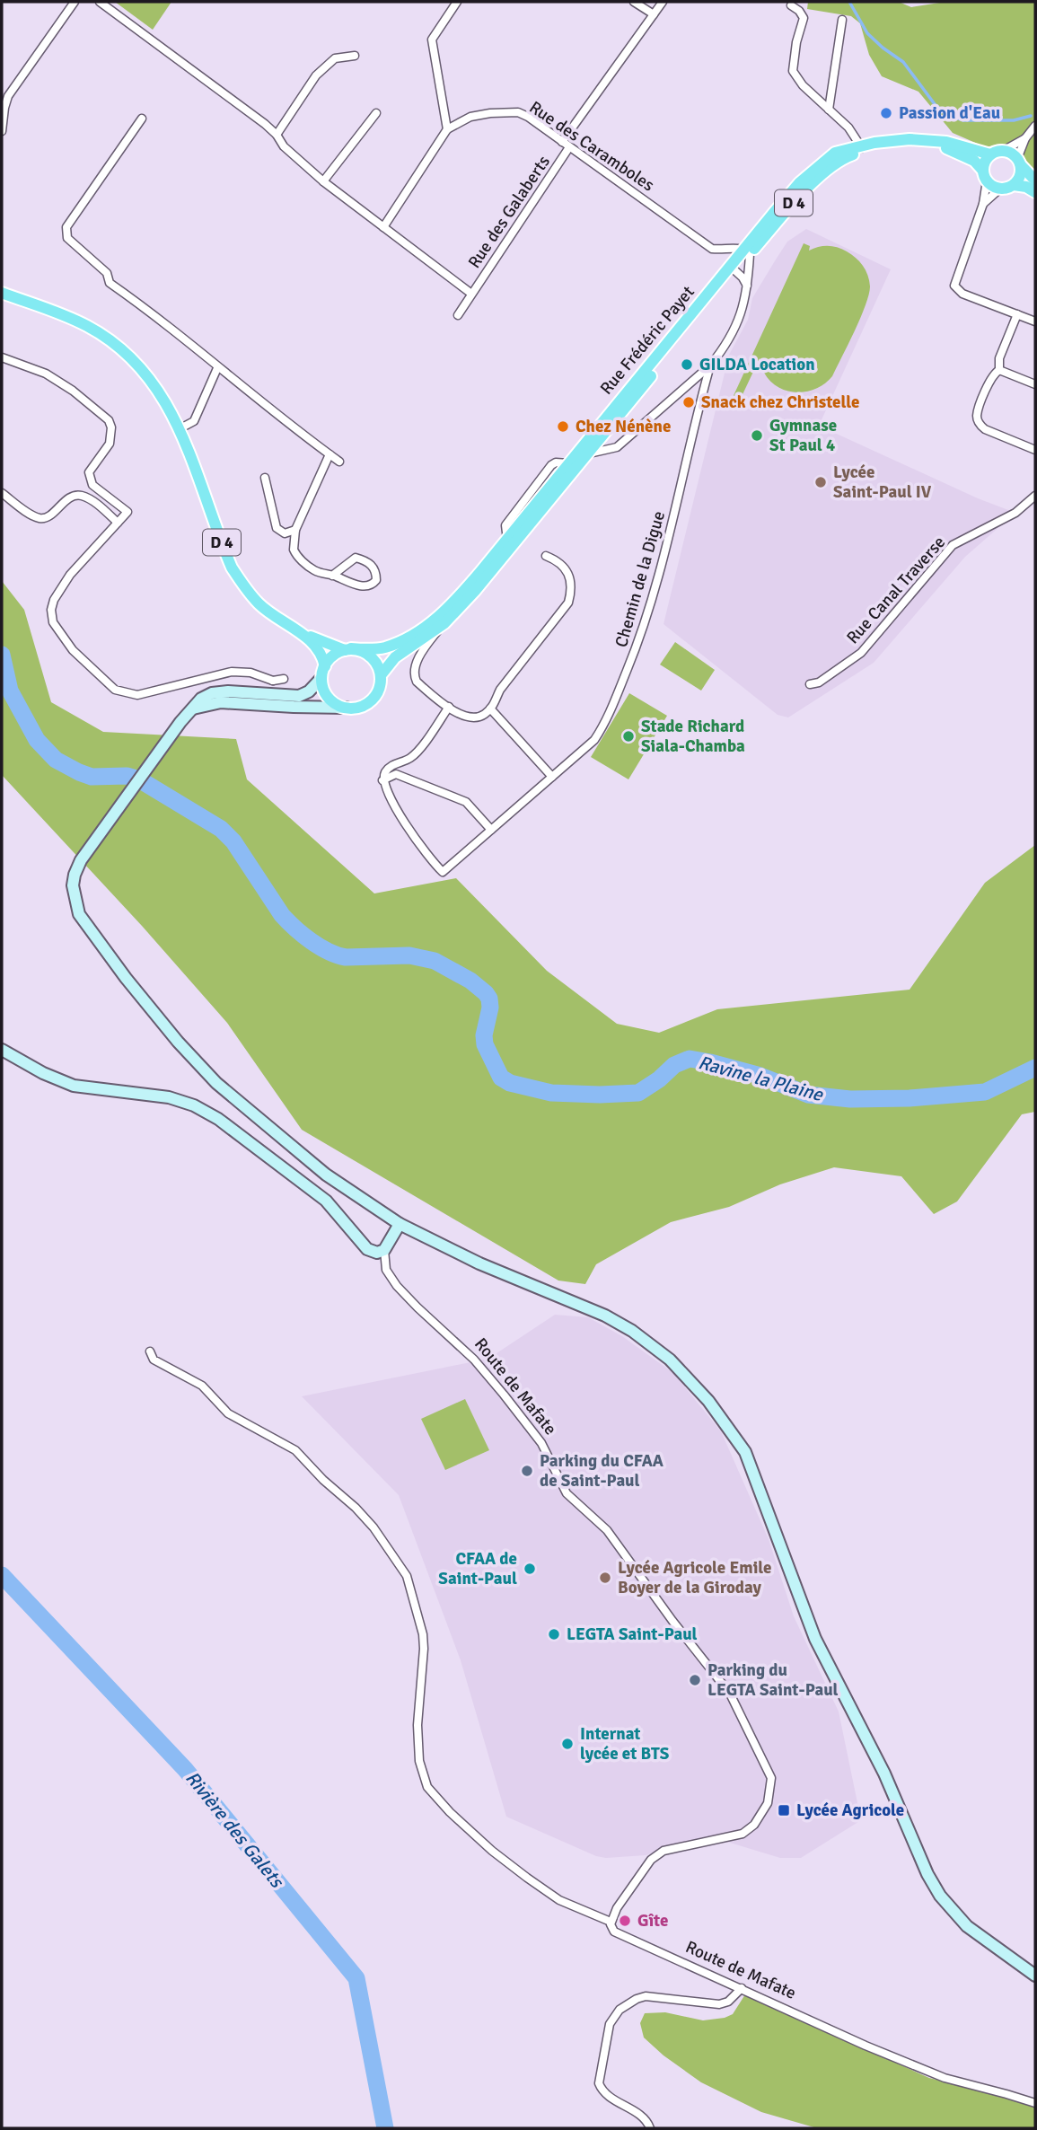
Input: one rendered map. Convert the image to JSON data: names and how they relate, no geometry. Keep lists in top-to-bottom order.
{
  "streets": {
    "main road": ["D 4", "Rue Frédéric Payet"],
    "street": [
      "Rue des Caramboles",
      "Rue des Galaberts",
      "Chemin de la Digue",
      "Rue Canal Traverse",
      "Route de Mafate"
    ]
  },
  "crossings": [
    ["Rue des Caramboles", "Rue des Galaberts"],
    ["Rue des Caramboles", "Rue Frédéric Payet"],
    ["Rue des Caramboles", "Chemin de la Digue"],
    ["D 4", "Rue Frédéric Payet"],
    ["Rue Frédéric Payet", "Chemin de la Digue"]
  ],
  "water": ["Ravine la Plaine", "Rivière des Galets"],
  "places": {
    "other": [
      "Passion d'Eau",
      "GILDA Location",
      "Snack chez Christelle",
      "Chez Nénène",
      "Gymnase St Paul 4",
      "Lycée Saint-Paul IV",
      "Stade Richard Siala-Chamba",
      "Parking du CFAA de Saint-Paul",
      "CFAA de Saint-Paul",
      "Lycée Agricole Emile Boyer de la Giroday",
      "LEGTA Saint-Paul",
      "Parking du LEGTA Saint-Paul",
      "Internat lycée et BTS",
      "Gîte"
    ],
    "transit": ["Lycée Agricole"]
  }
}
